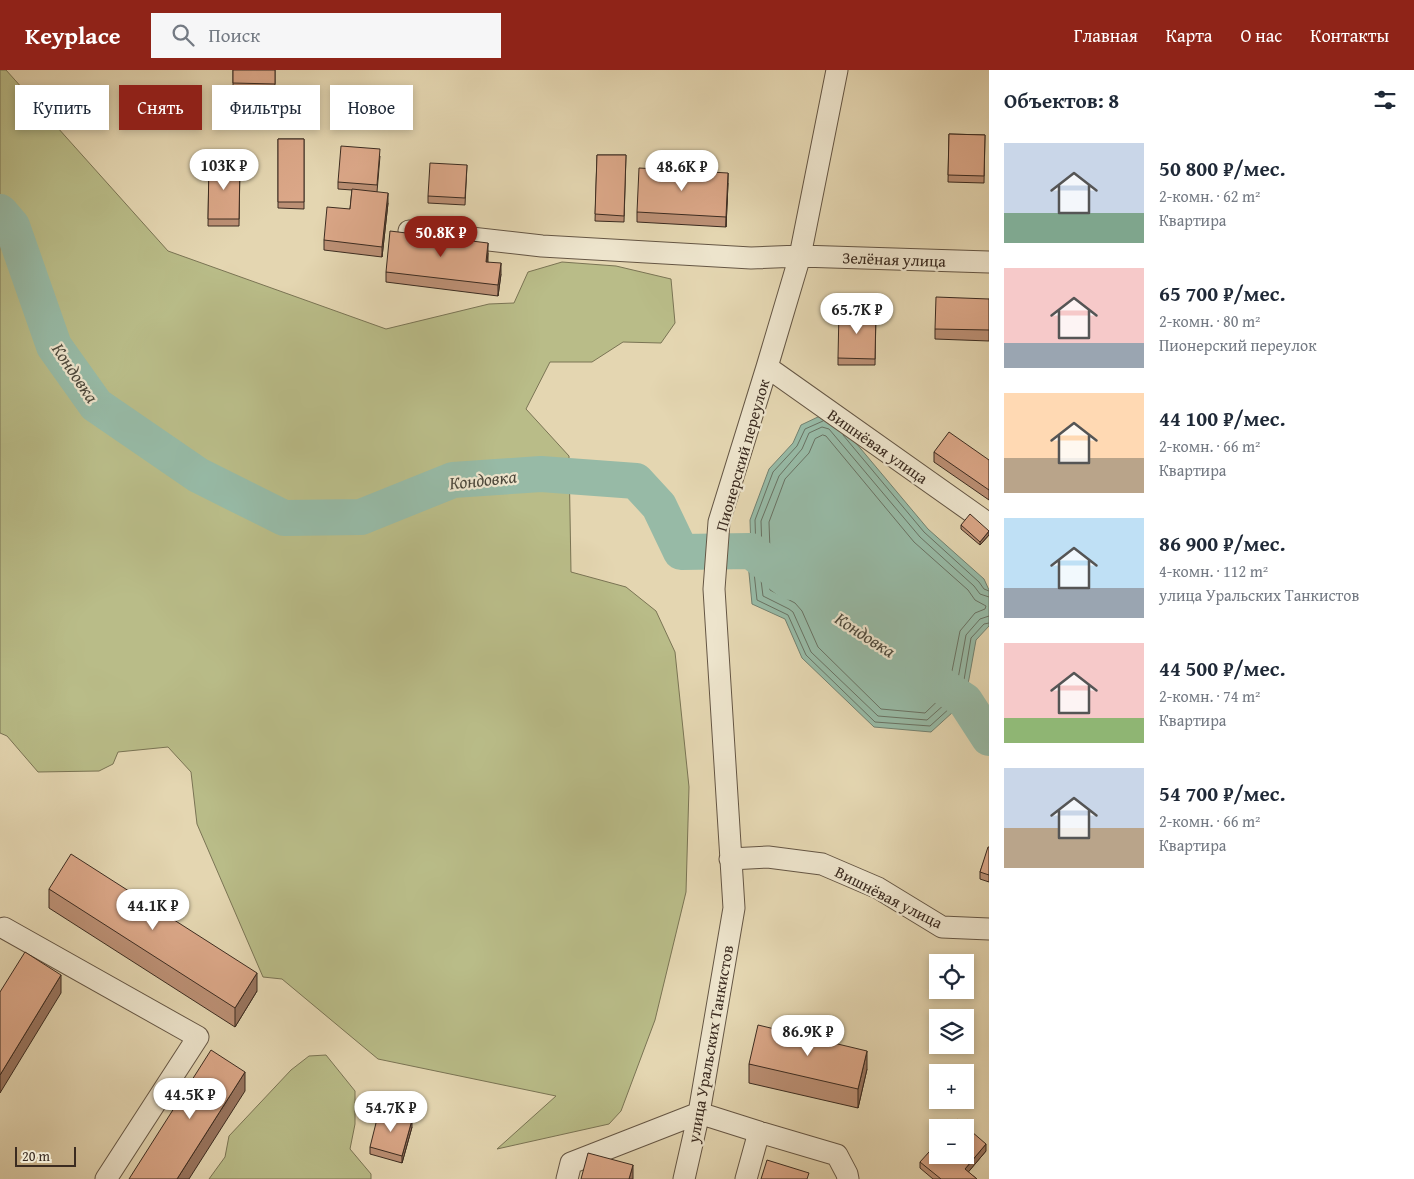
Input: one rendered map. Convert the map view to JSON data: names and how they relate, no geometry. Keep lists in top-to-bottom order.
{
  "streets": {
    "street": [
      "Зелёная улица",
      "Вишнёвая улица",
      "Пионерский переулок",
      "улица Уральских Танкистов"
    ]
  },
  "crossings": [
    ["Зелёная улица", "Пионерский переулок"],
    ["Вишнёвая улица", "Пионерский переулок"],
    ["Пионерский переулок", "улица Уральских Танкистов"]
  ],
  "water": ["Кондовка"],
  "scale_bar": "20 m",
  "page": {
    "header": "Keyplace",
    "search": "Поиск",
    "nav": [
      "Главная",
      "Карта",
      "О нас",
      "Контакты"
    ],
    "heading": "Объектов: 8",
    "chip": [
      "Купить",
      "Снять",
      "Фильтры",
      "Новое"
    ],
    "list": [
      {
        "name": "50 800 ₽/мес.",
        "note": "2-комн. · 62 m² · Квартира"
      },
      {
        "name": "65 700 ₽/мес.",
        "note": "2-комн. · 80 m² · Пионерский переулок"
      },
      {
        "name": "44 100 ₽/мес.",
        "note": "2-комн. · 66 m² · Квартира"
      },
      {
        "name": "86 900 ₽/мес.",
        "note": "4-комн. · 112 m² · улица Уральских Танкистов"
      },
      {
        "name": "44 500 ₽/мес.",
        "note": "2-комн. · 74 m² · Квартира"
      },
      {
        "name": "54 700 ₽/мес.",
        "note": "2-комн. · 66 m² · Квартира"
      }
    ],
    "price": [
      "103K ₽",
      "48.6K ₽",
      "50.8K ₽",
      "65.7K ₽",
      "44.1K ₽",
      "86.9K ₽",
      "44.5K ₽",
      "54.7K ₽"
    ],
    "map_buttons": ["+", "−"],
    "scale": "20 m"
  }
}
